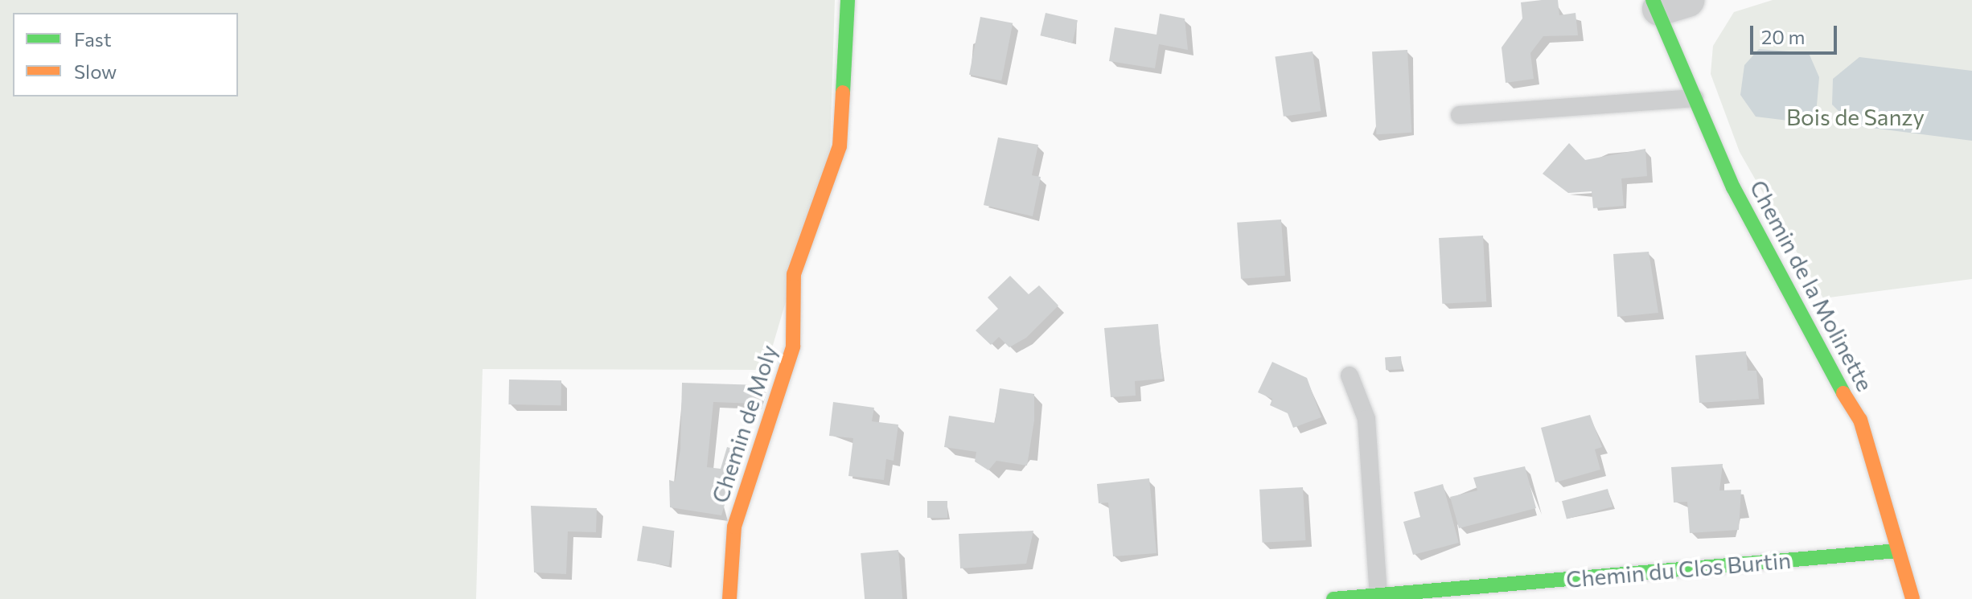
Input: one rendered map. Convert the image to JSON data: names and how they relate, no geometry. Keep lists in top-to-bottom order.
{
  "streets": {
    "street": ["Chemin de la Molinette", "Chemin de Moly", "Chemin du Clos Burtin"]
  },
  "crossings": [
    ["Chemin de la Molinette", "Chemin du Clos Burtin"]
  ],
  "parks": ["Bois de Sanzy"],
  "legend": ["Fast", "Slow"],
  "scale_bar": "20 m"
}
